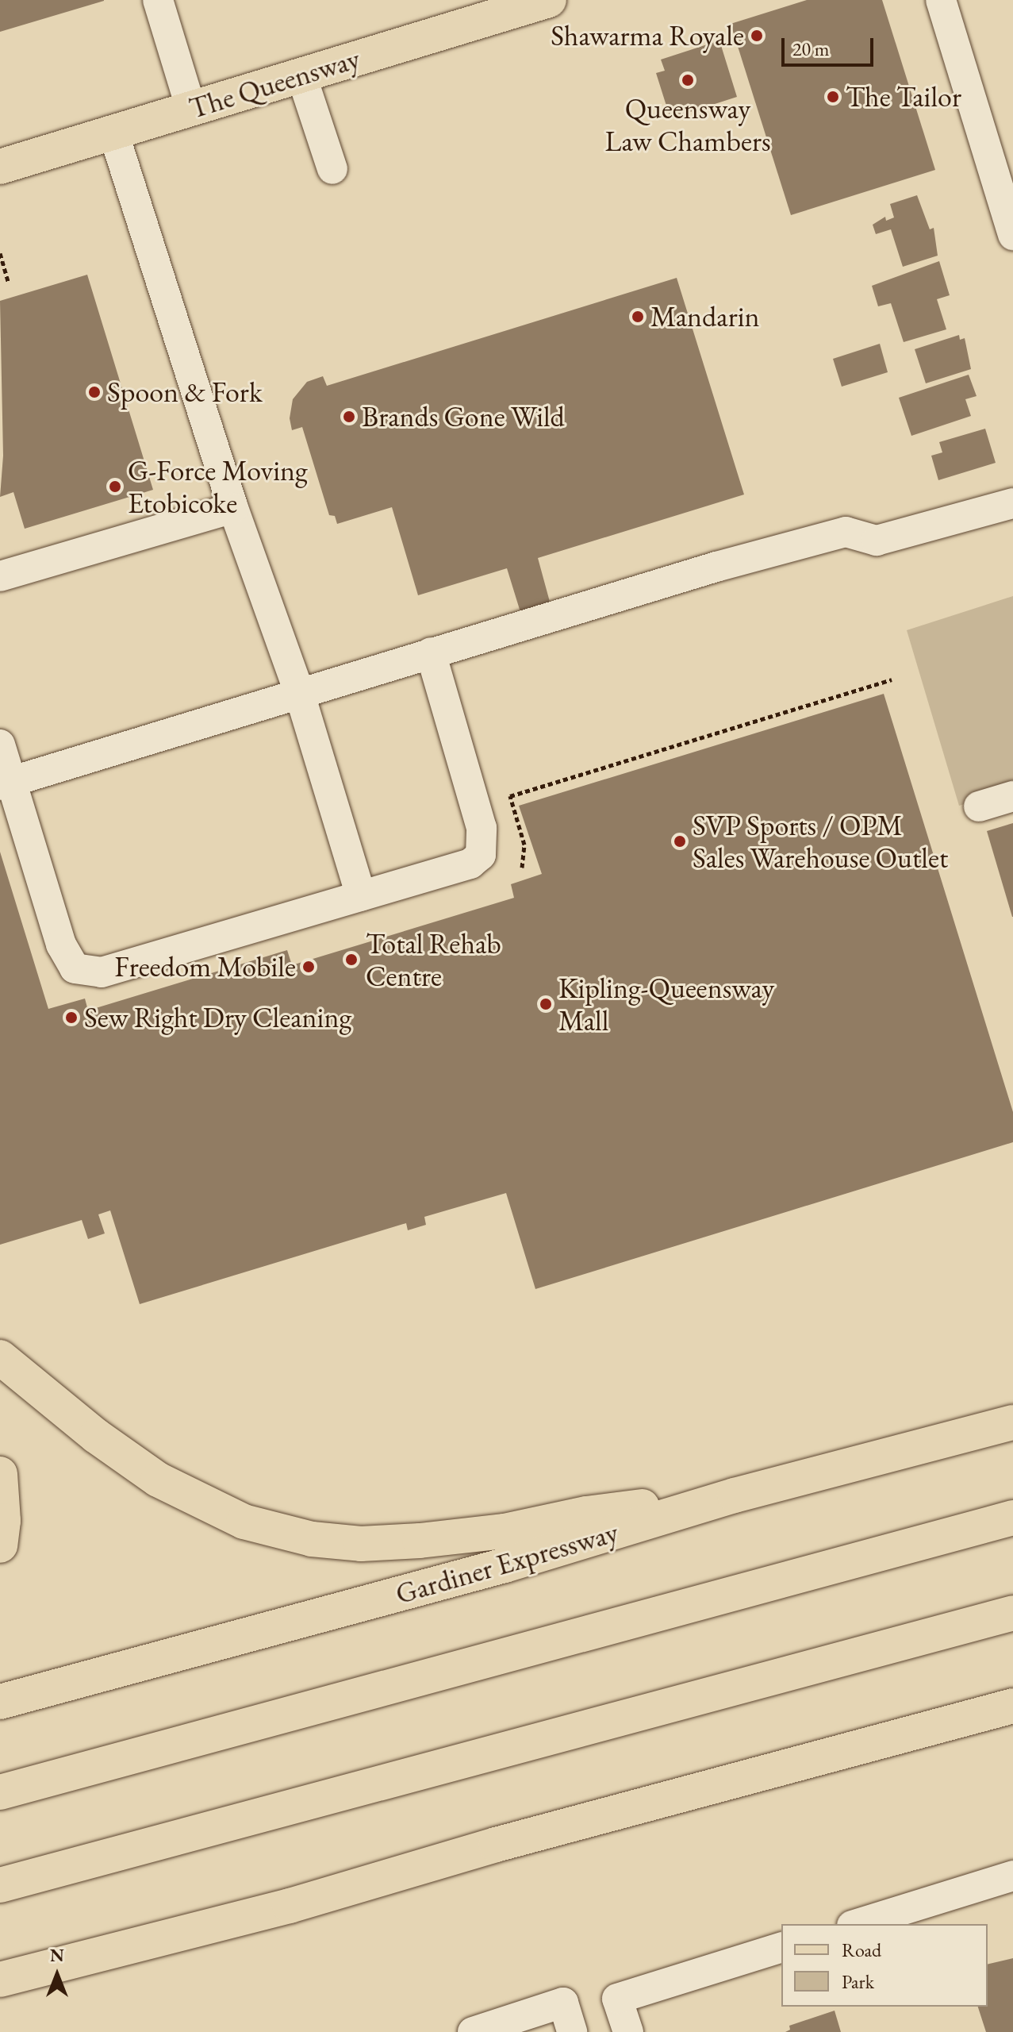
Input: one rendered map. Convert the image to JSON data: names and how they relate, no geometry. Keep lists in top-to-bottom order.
{
  "streets": {
    "main road": ["The Queensway", "Gardiner Expressway"]
  },
  "places": [
    "Shawarma Royale",
    "Queensway Law Chambers",
    "The Tailor",
    "Mandarin",
    "Spoon & Fork",
    "Brands Gone Wild",
    "G-Force Moving Etobicoke",
    "SVP Sports / OPM Sales Warehouse Outlet",
    "Total Rehab Centre",
    "Freedom Mobile",
    "Kipling-Queensway Mall",
    "Sew Right Dry Cleaning"
  ],
  "legend": ["Road", "Park"],
  "scale_bar": "20 m",
  "north": "top"
}
